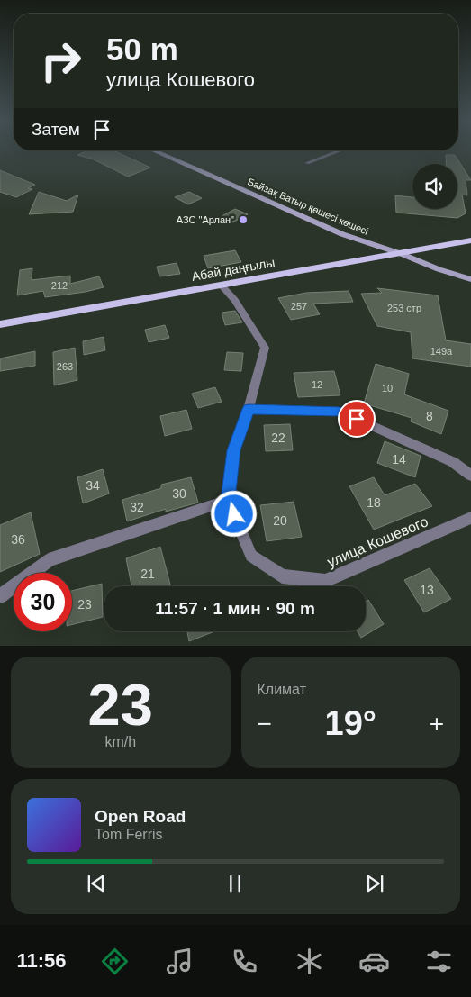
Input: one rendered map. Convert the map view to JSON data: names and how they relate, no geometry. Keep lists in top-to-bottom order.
{
  "streets": {
    "main road": ["Байзақ Батыр қөшесі көшесі", "Абай даңғылы"],
    "street": ["улица Кошевого"]
  },
  "crossings": [
    ["Байзақ Батыр қөшесі көшесі", "Абай даңғылы"]
  ],
  "places": ["АЗС \"Арлан\""],
  "house_numbers": [
    "212",
    "257",
    "253 стр",
    "149а",
    "263",
    "12",
    "10",
    "8",
    "22",
    "14",
    "34",
    "30",
    "18",
    "32",
    "20",
    "36",
    "21",
    "13",
    "23"
  ],
  "page": {
    "turn": ["50 m", "улица Кошевого"],
    "then": "Затем",
    "limit": "30",
    "trip": "11:57 · 1 мин · 90 m",
    "tile": [
      ["23", "km/h"],
      "Климат"
    ],
    "heat": ["−", "19°", "+"],
    "song": ["Open Road", "Tom Ferris"],
    "tabs": "11:56"
  }
}
